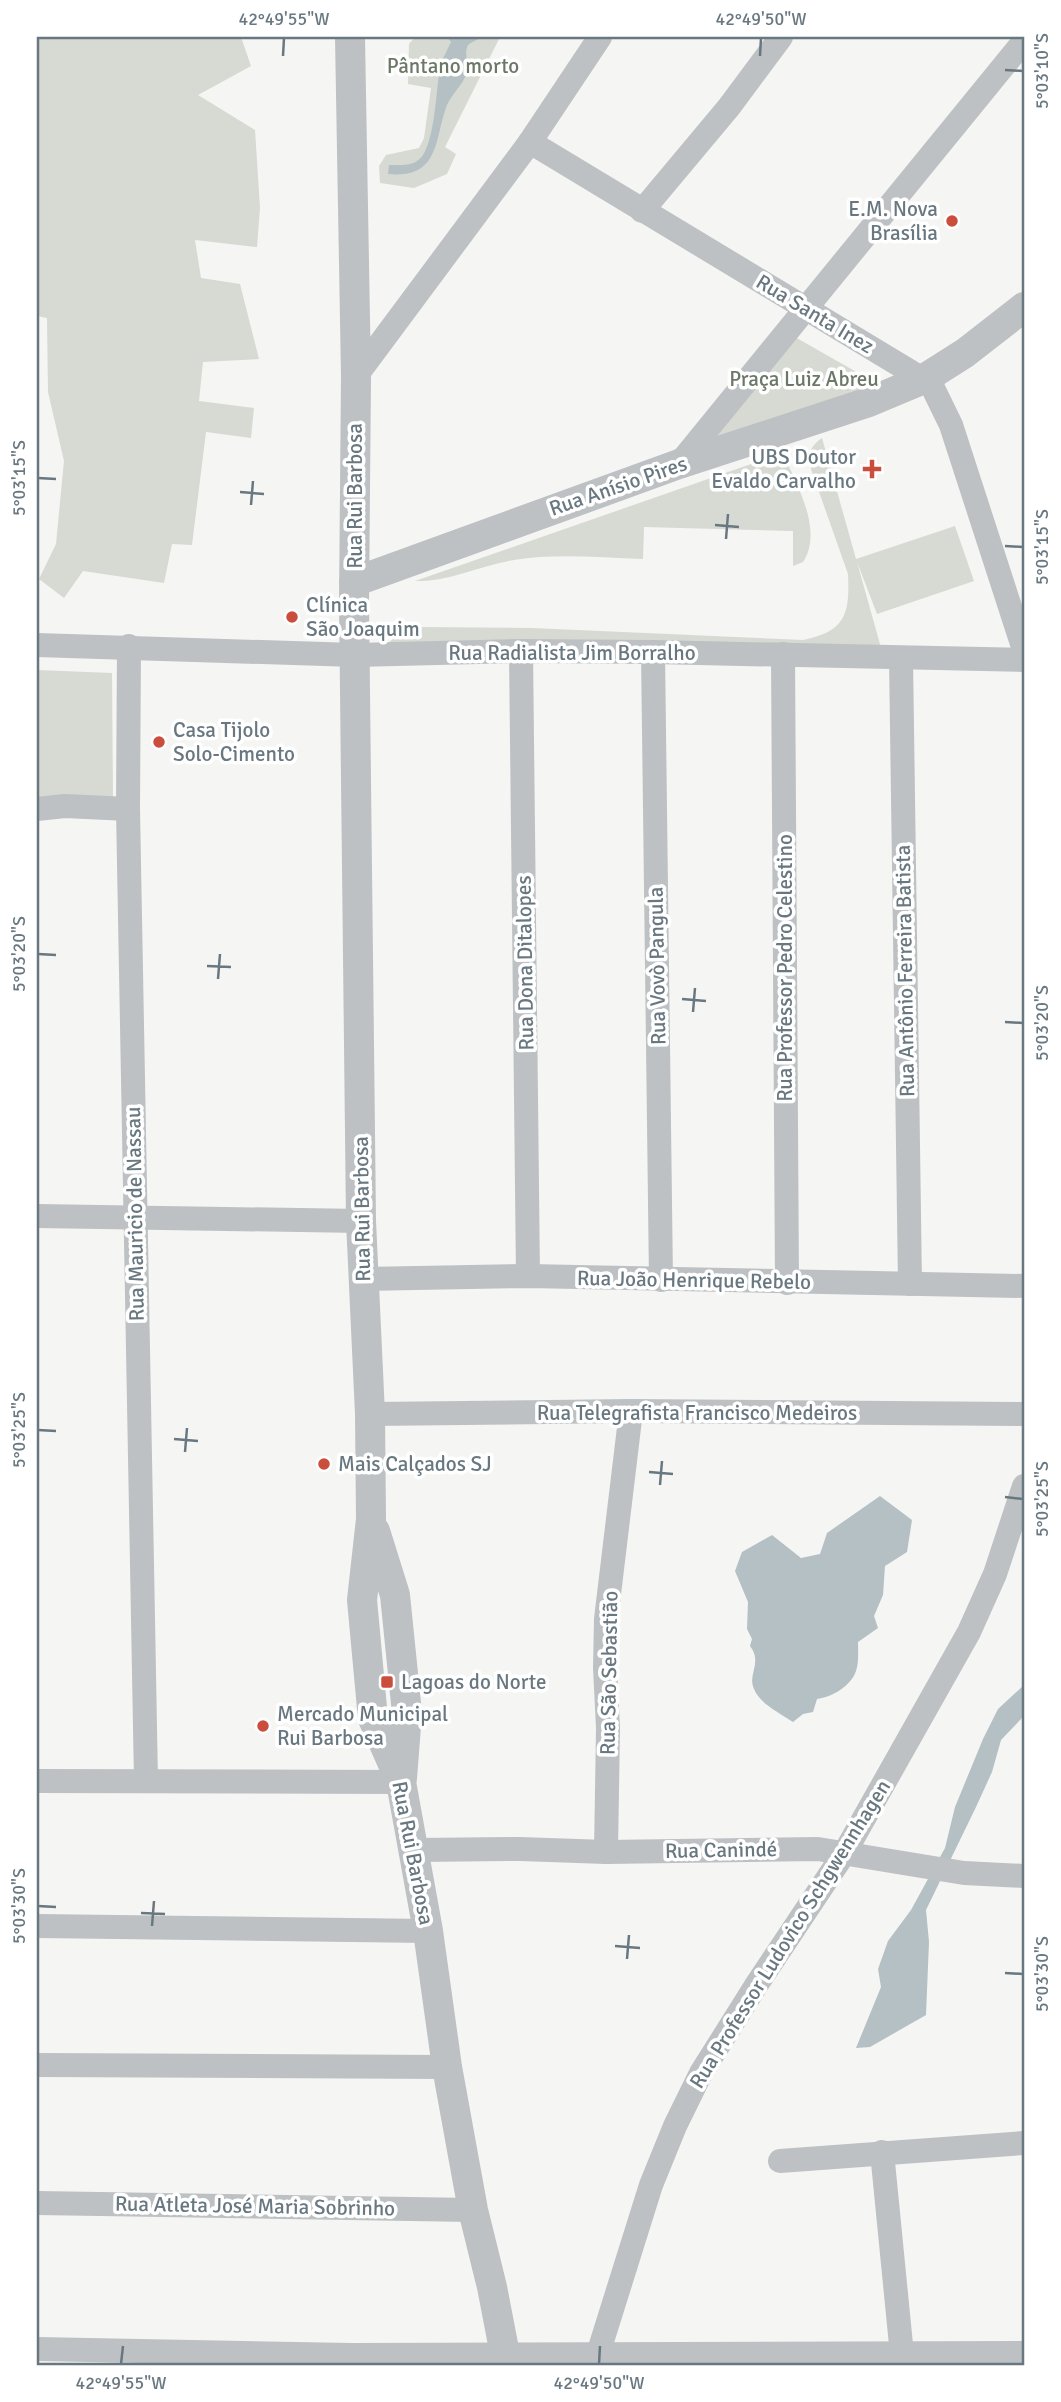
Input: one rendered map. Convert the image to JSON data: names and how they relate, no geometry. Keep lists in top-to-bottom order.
{
  "streets": {
    "street": [
      "Rua Santa Inez",
      "Rua Anísio Pires",
      "Rua Rui Barbosa",
      "Rua Radialista Jim Borralho",
      "Rua Dona Ditalopes",
      "Rua Vovò Pangula",
      "Rua Professor Pedro Celestino",
      "Rua Antônio Ferreira Batista",
      "Rua Mauricio de Nassau",
      "Rua João Henrique Rebelo",
      "Rua Telegrafista Francisco Medeiros",
      "Rua São Sebastião",
      "Rua Canindé",
      "Rua Professor Ludovico Schgwennhagen",
      "Rua Atleta José Maria Sobrinho"
    ]
  },
  "crossings": [
    ["Rua Santa Inez", "Rua Anísio Pires"],
    ["Rua Anísio Pires", "Rua Rui Barbosa"],
    ["Rua Rui Barbosa", "Rua Radialista Jim Borralho"],
    ["Rua Rui Barbosa", "Rua João Henrique Rebelo"],
    ["Rua Rui Barbosa", "Rua Telegrafista Francisco Medeiros"],
    ["Rua Rui Barbosa", "Rua Canindé"],
    ["Rua Rui Barbosa", "Rua Atleta José Maria Sobrinho"],
    ["Rua Radialista Jim Borralho", "Rua Dona Ditalopes"],
    ["Rua Radialista Jim Borralho", "Rua Vovò Pangula"],
    ["Rua Radialista Jim Borralho", "Rua Professor Pedro Celestino"],
    ["Rua Radialista Jim Borralho", "Rua Antônio Ferreira Batista"],
    ["Rua Radialista Jim Borralho", "Rua Mauricio de Nassau"],
    ["Rua Dona Ditalopes", "Rua João Henrique Rebelo"],
    ["Rua Vovò Pangula", "Rua João Henrique Rebelo"],
    ["Rua Professor Pedro Celestino", "Rua João Henrique Rebelo"],
    ["Rua Antônio Ferreira Batista", "Rua João Henrique Rebelo"],
    ["Rua Telegrafista Francisco Medeiros", "Rua São Sebastião"],
    ["Rua São Sebastião", "Rua Canindé"],
    ["Rua Canindé", "Rua Professor Ludovico Schgwennhagen"]
  ],
  "parks": ["Pântano morto", "Praça Luiz Abreu"],
  "places": {
    "other": [
      "E.M. Nova Brasília",
      "Clínica São Joaquim",
      "Casa Tijolo Solo-Cimento",
      "Mais Calçados SJ",
      "Mercado Municipal Rui Barbosa"
    ],
    "health": ["UBS Doutor Evaldo Carvalho"],
    "transit": ["Lagoas do Norte"]
  },
  "coordinates": [
    "42°49'55\"W",
    "42°49'50\"W",
    "5°03'10\"S",
    "5°03'15\"S",
    "5°03'20\"S",
    "5°03'25\"S",
    "5°03'30\"S"
  ]
}
